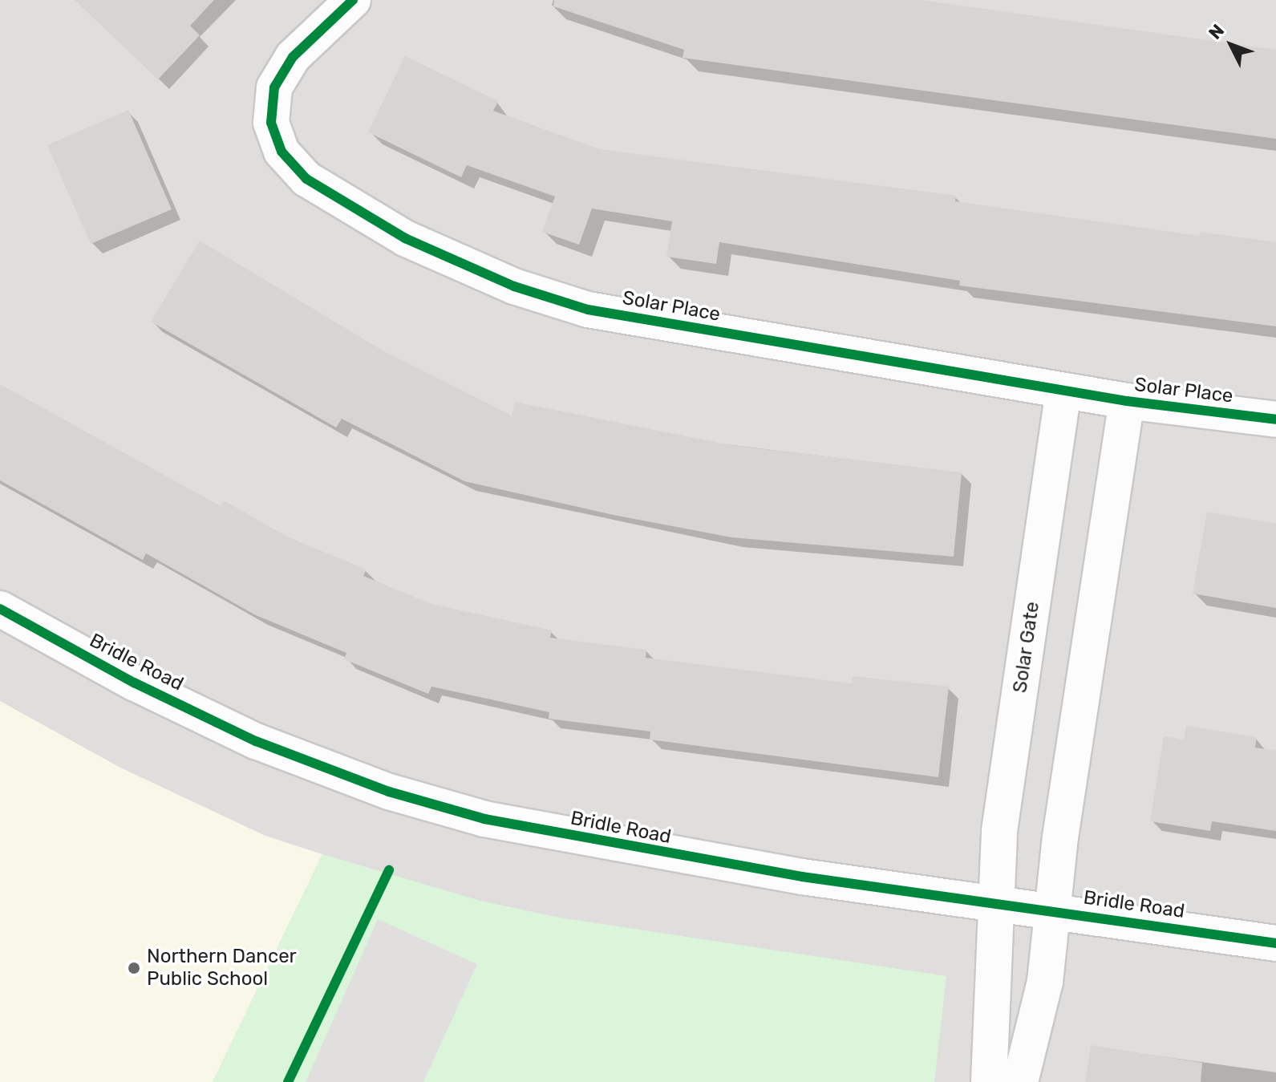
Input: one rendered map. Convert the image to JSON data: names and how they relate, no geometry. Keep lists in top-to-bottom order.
{
  "streets": {
    "street": ["Solar Place", "Solar Gate", "Bridle Road"]
  },
  "crossings": [
    ["Solar Place", "Solar Gate"],
    ["Solar Gate", "Bridle Road"]
  ],
  "places": ["Northern Dancer Public School"],
  "north": "top left"
}
